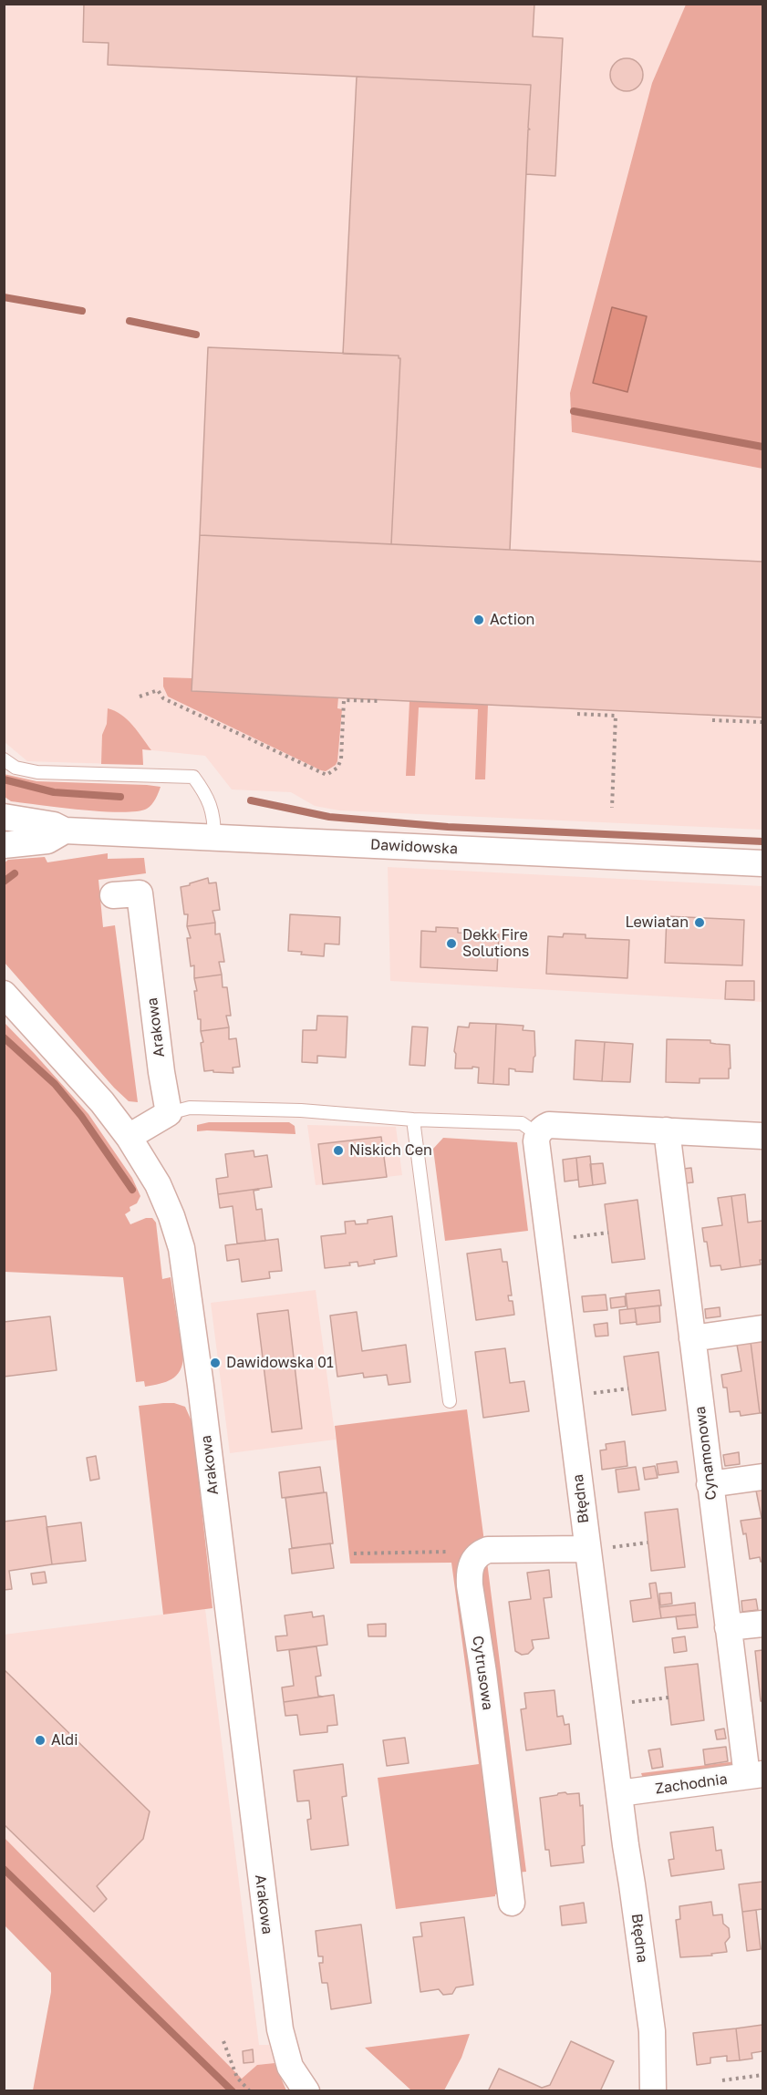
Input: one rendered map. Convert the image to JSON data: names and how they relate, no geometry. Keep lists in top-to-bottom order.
{
  "streets": {
    "street": [
      "Dawidowska",
      "Arakowa",
      "Cynamonowa",
      "Błędna",
      "Cytrusowa",
      "Zachodnia"
    ]
  },
  "crossings": [
    ["Cynamonowa", "Zachodnia"],
    ["Błędna", "Zachodnia"]
  ],
  "places": [
    "Action",
    "Lewiatan",
    "Dekk Fire Solutions",
    "Niskich Cen",
    "Dawidowska 01",
    "Aldi"
  ]
}
